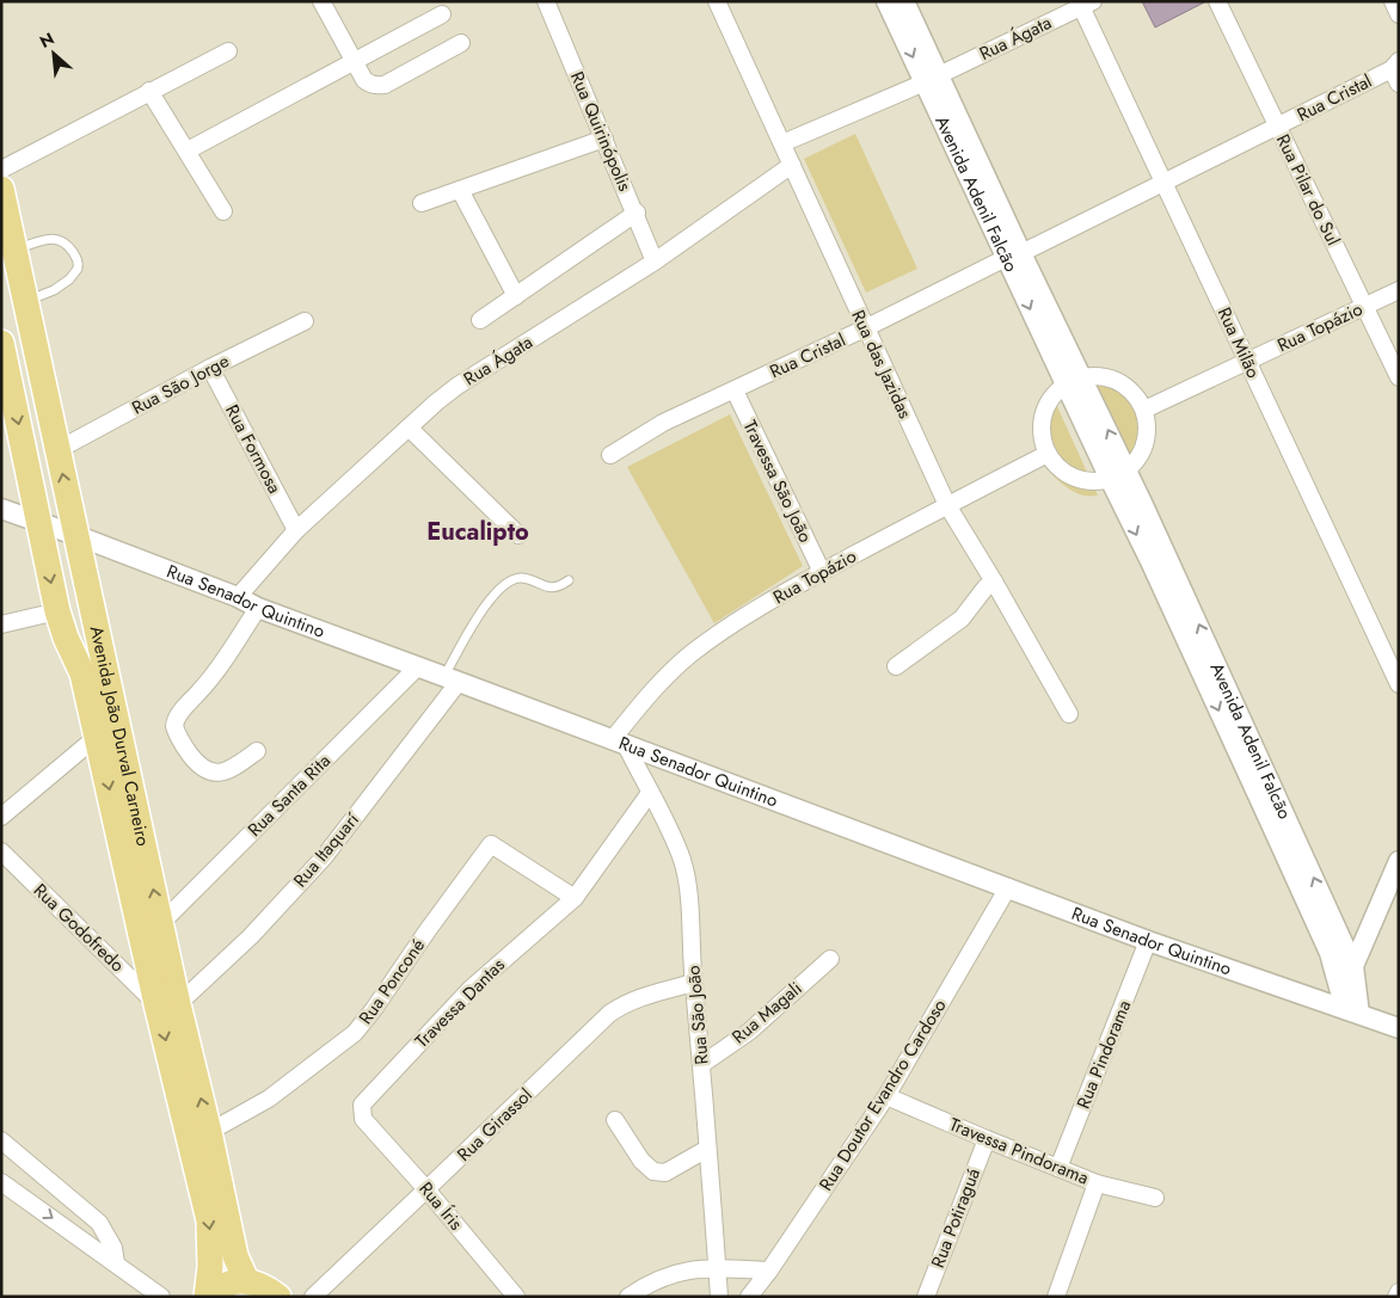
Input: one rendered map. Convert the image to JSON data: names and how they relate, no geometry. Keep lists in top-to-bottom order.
{
  "streets": {
    "main road": ["Avenida João Durval Carneiro"],
    "street": [
      "Rua Ágata",
      "Rua Cristal",
      "Rua Quirinópolis",
      "Rua Pilar do Sul",
      "Avenida Adenil Falcão",
      "Rua Topázio",
      "Rua Milão",
      "Rua das Jazidas",
      "Rua São Jorge",
      "Rua Formosa",
      "Travessa São João",
      "Rua Senador Quintino",
      "Rua Santa Rita",
      "Rua Itaquarí",
      "Rua Godofredo",
      "Rua Ponconé",
      "Travessa Dantas",
      "Rua Magali",
      "Rua São João",
      "Rua Pindorama",
      "Rua Doutor Evandro Cardoso",
      "Rua Girassol",
      "Travessa Pindorama",
      "Rua Íris",
      "Rua Potiraguá"
    ]
  },
  "crossings": [
    ["Rua Ágata", "Rua Quirinópolis"],
    ["Rua Ágata", "Avenida Adenil Falcão"],
    ["Rua Ágata", "Rua Milão"],
    ["Rua Ágata", "Rua das Jazidas"],
    ["Rua Ágata", "Rua Formosa"],
    ["Rua Ágata", "Rua Senador Quintino"],
    ["Rua Cristal", "Rua Pilar do Sul"],
    ["Rua Cristal", "Avenida Adenil Falcão"],
    ["Rua Cristal", "Rua Milão"],
    ["Rua Cristal", "Rua das Jazidas"],
    ["Rua Cristal", "Travessa São João"],
    ["Rua Pilar do Sul", "Rua Topázio"],
    ["Avenida Adenil Falcão", "Rua Senador Quintino"],
    ["Rua Topázio", "Rua Milão"],
    ["Rua Topázio", "Rua das Jazidas"],
    ["Rua Topázio", "Travessa São João"],
    ["Rua Topázio", "Rua Senador Quintino"],
    ["Rua Topázio", "Rua São João"],
    ["Rua São Jorge", "Rua Formosa"],
    ["Rua São Jorge", "Avenida João Durval Carneiro"],
    ["Rua Senador Quintino", "Avenida João Durval Carneiro"],
    ["Rua Senador Quintino", "Rua Santa Rita"],
    ["Rua Senador Quintino", "Rua Itaquarí"],
    ["Rua Senador Quintino", "Rua São João"],
    ["Rua Senador Quintino", "Rua Pindorama"],
    ["Rua Senador Quintino", "Rua Doutor Evandro Cardoso"],
    ["Avenida João Durval Carneiro", "Rua Santa Rita"],
    ["Avenida João Durval Carneiro", "Rua Itaquarí"],
    ["Avenida João Durval Carneiro", "Rua Godofredo"],
    ["Avenida João Durval Carneiro", "Rua Ponconé"],
    ["Rua Itaquarí", "Rua Godofredo"],
    ["Rua Ponconé", "Travessa Dantas"],
    ["Travessa Dantas", "Rua São João"],
    ["Travessa Dantas", "Rua Íris"],
    ["Rua Magali", "Rua São João"],
    ["Rua São João", "Rua Girassol"],
    ["Rua Pindorama", "Travessa Pindorama"],
    ["Rua Doutor Evandro Cardoso", "Travessa Pindorama"],
    ["Rua Girassol", "Rua Íris"],
    ["Travessa Pindorama", "Rua Potiraguá"]
  ],
  "districts": ["Eucalipto"],
  "north": "top left"
}
